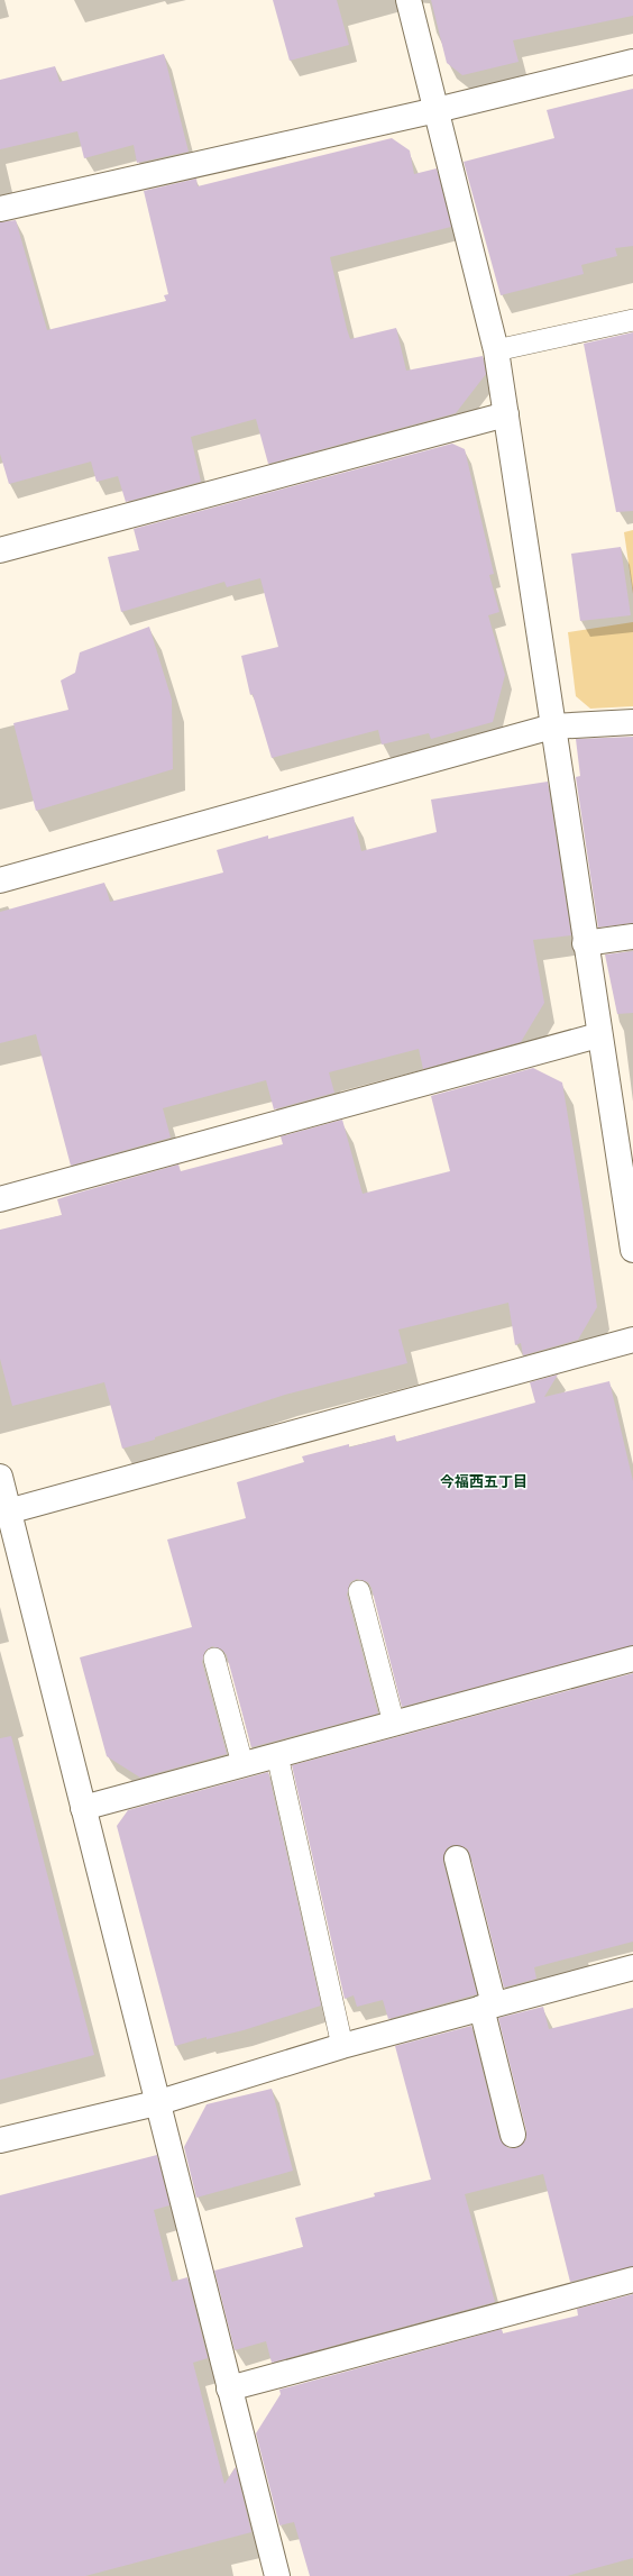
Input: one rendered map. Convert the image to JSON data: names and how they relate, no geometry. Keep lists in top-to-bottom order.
{
  "districts": ["今福西五丁目"]
}
